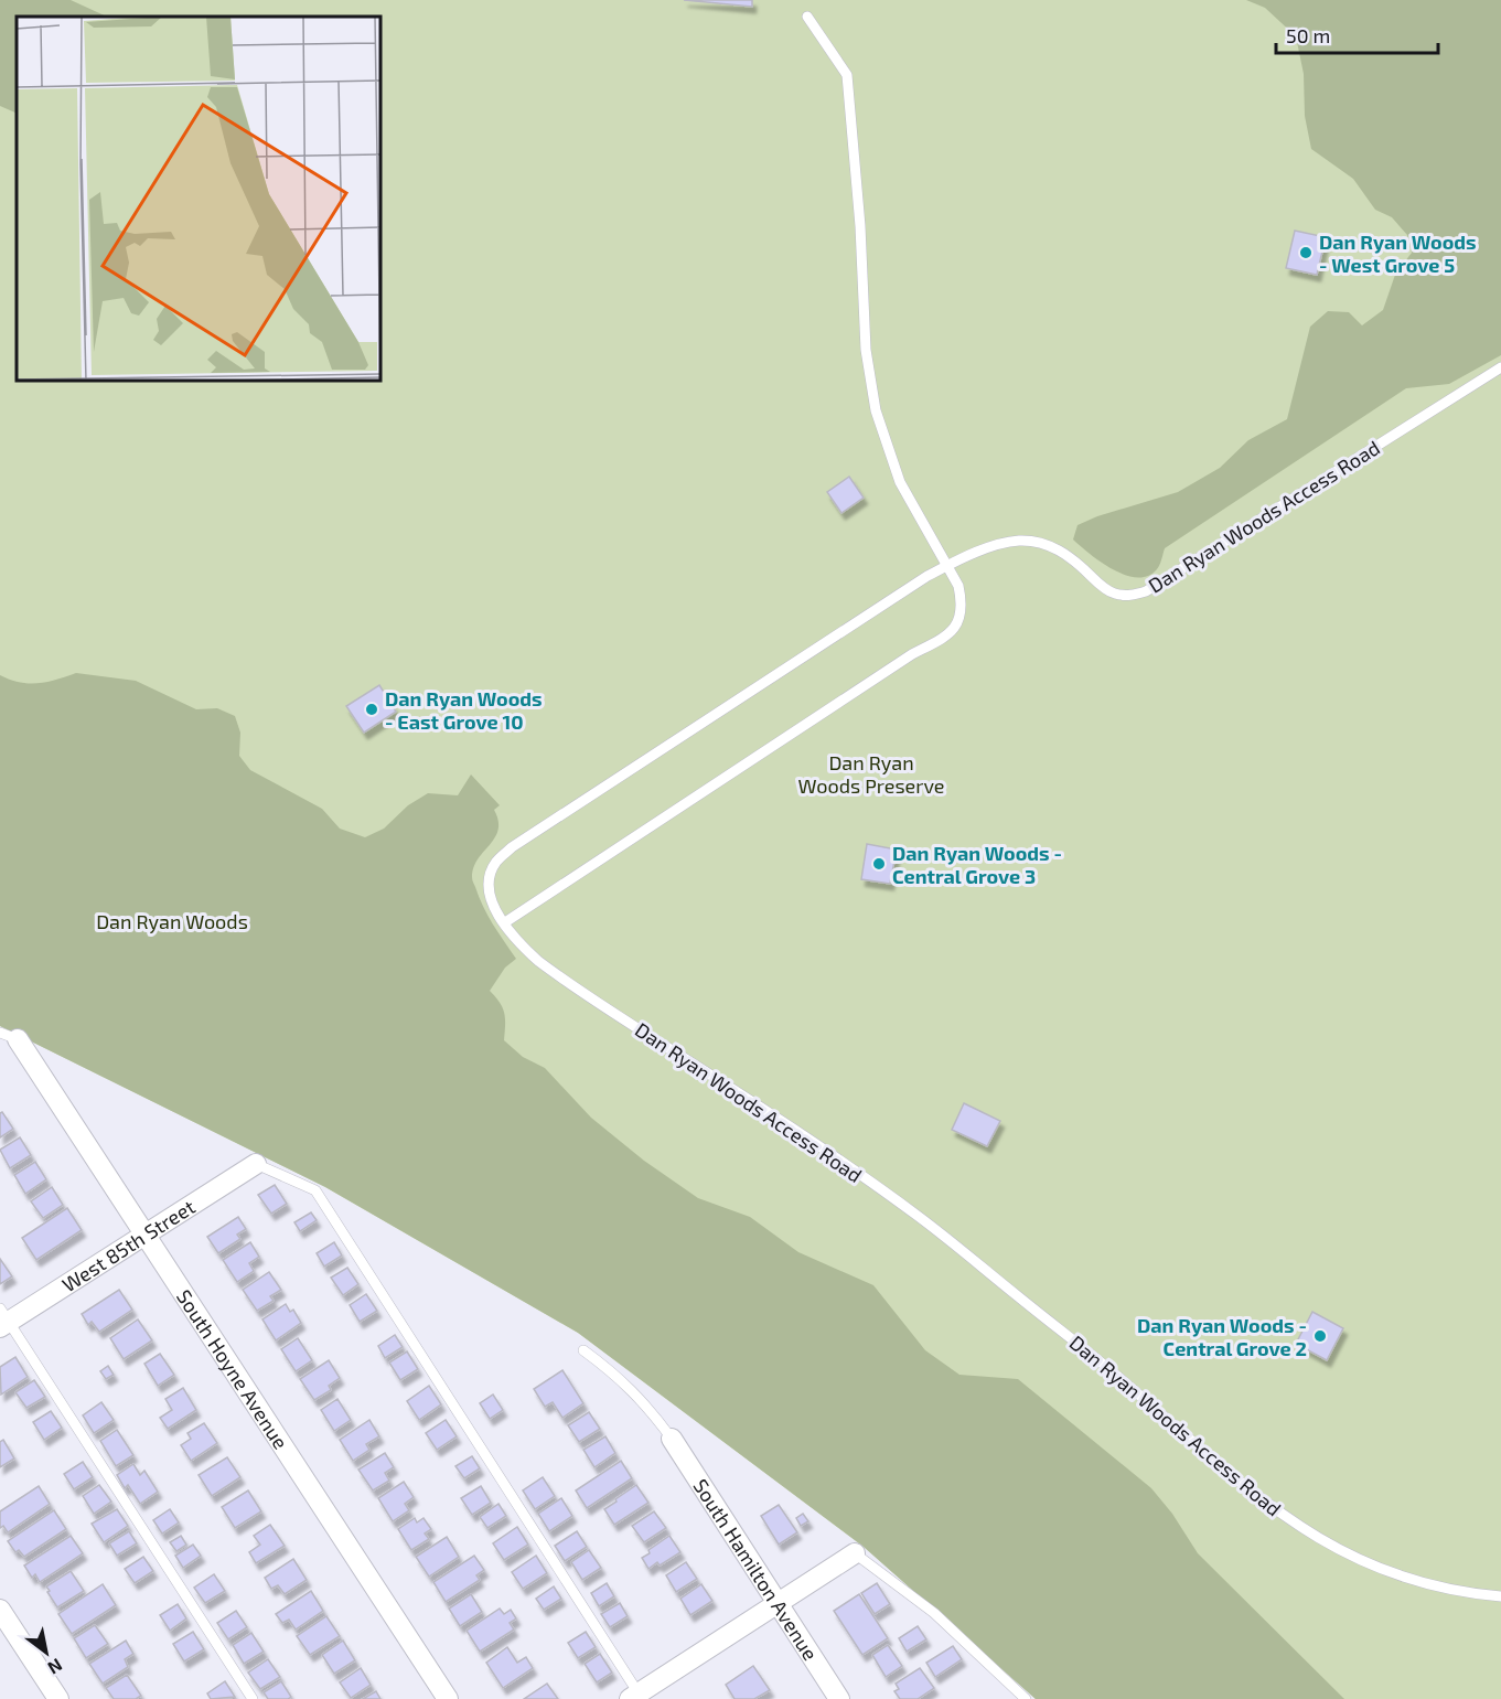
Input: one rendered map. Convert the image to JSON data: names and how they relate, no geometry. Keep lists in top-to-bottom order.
{
  "streets": {
    "street": ["West 85th Street", "South Hoyne Avenue", "South Hamilton Avenue"],
    "lane": ["Dan Ryan Woods Access Road"]
  },
  "crossings": [
    ["West 85th Street", "South Hoyne Avenue"]
  ],
  "parks": ["Dan Ryan Woods Preserve", "Dan Ryan Woods"],
  "places": [
    "Dan Ryan Woods - West Grove 5",
    "Dan Ryan Woods - East Grove 10",
    "Dan Ryan Woods - Central Grove 3",
    "Dan Ryan Woods - Central Grove 2"
  ],
  "scale_bar": "50 m",
  "north": "bottom right"
}
